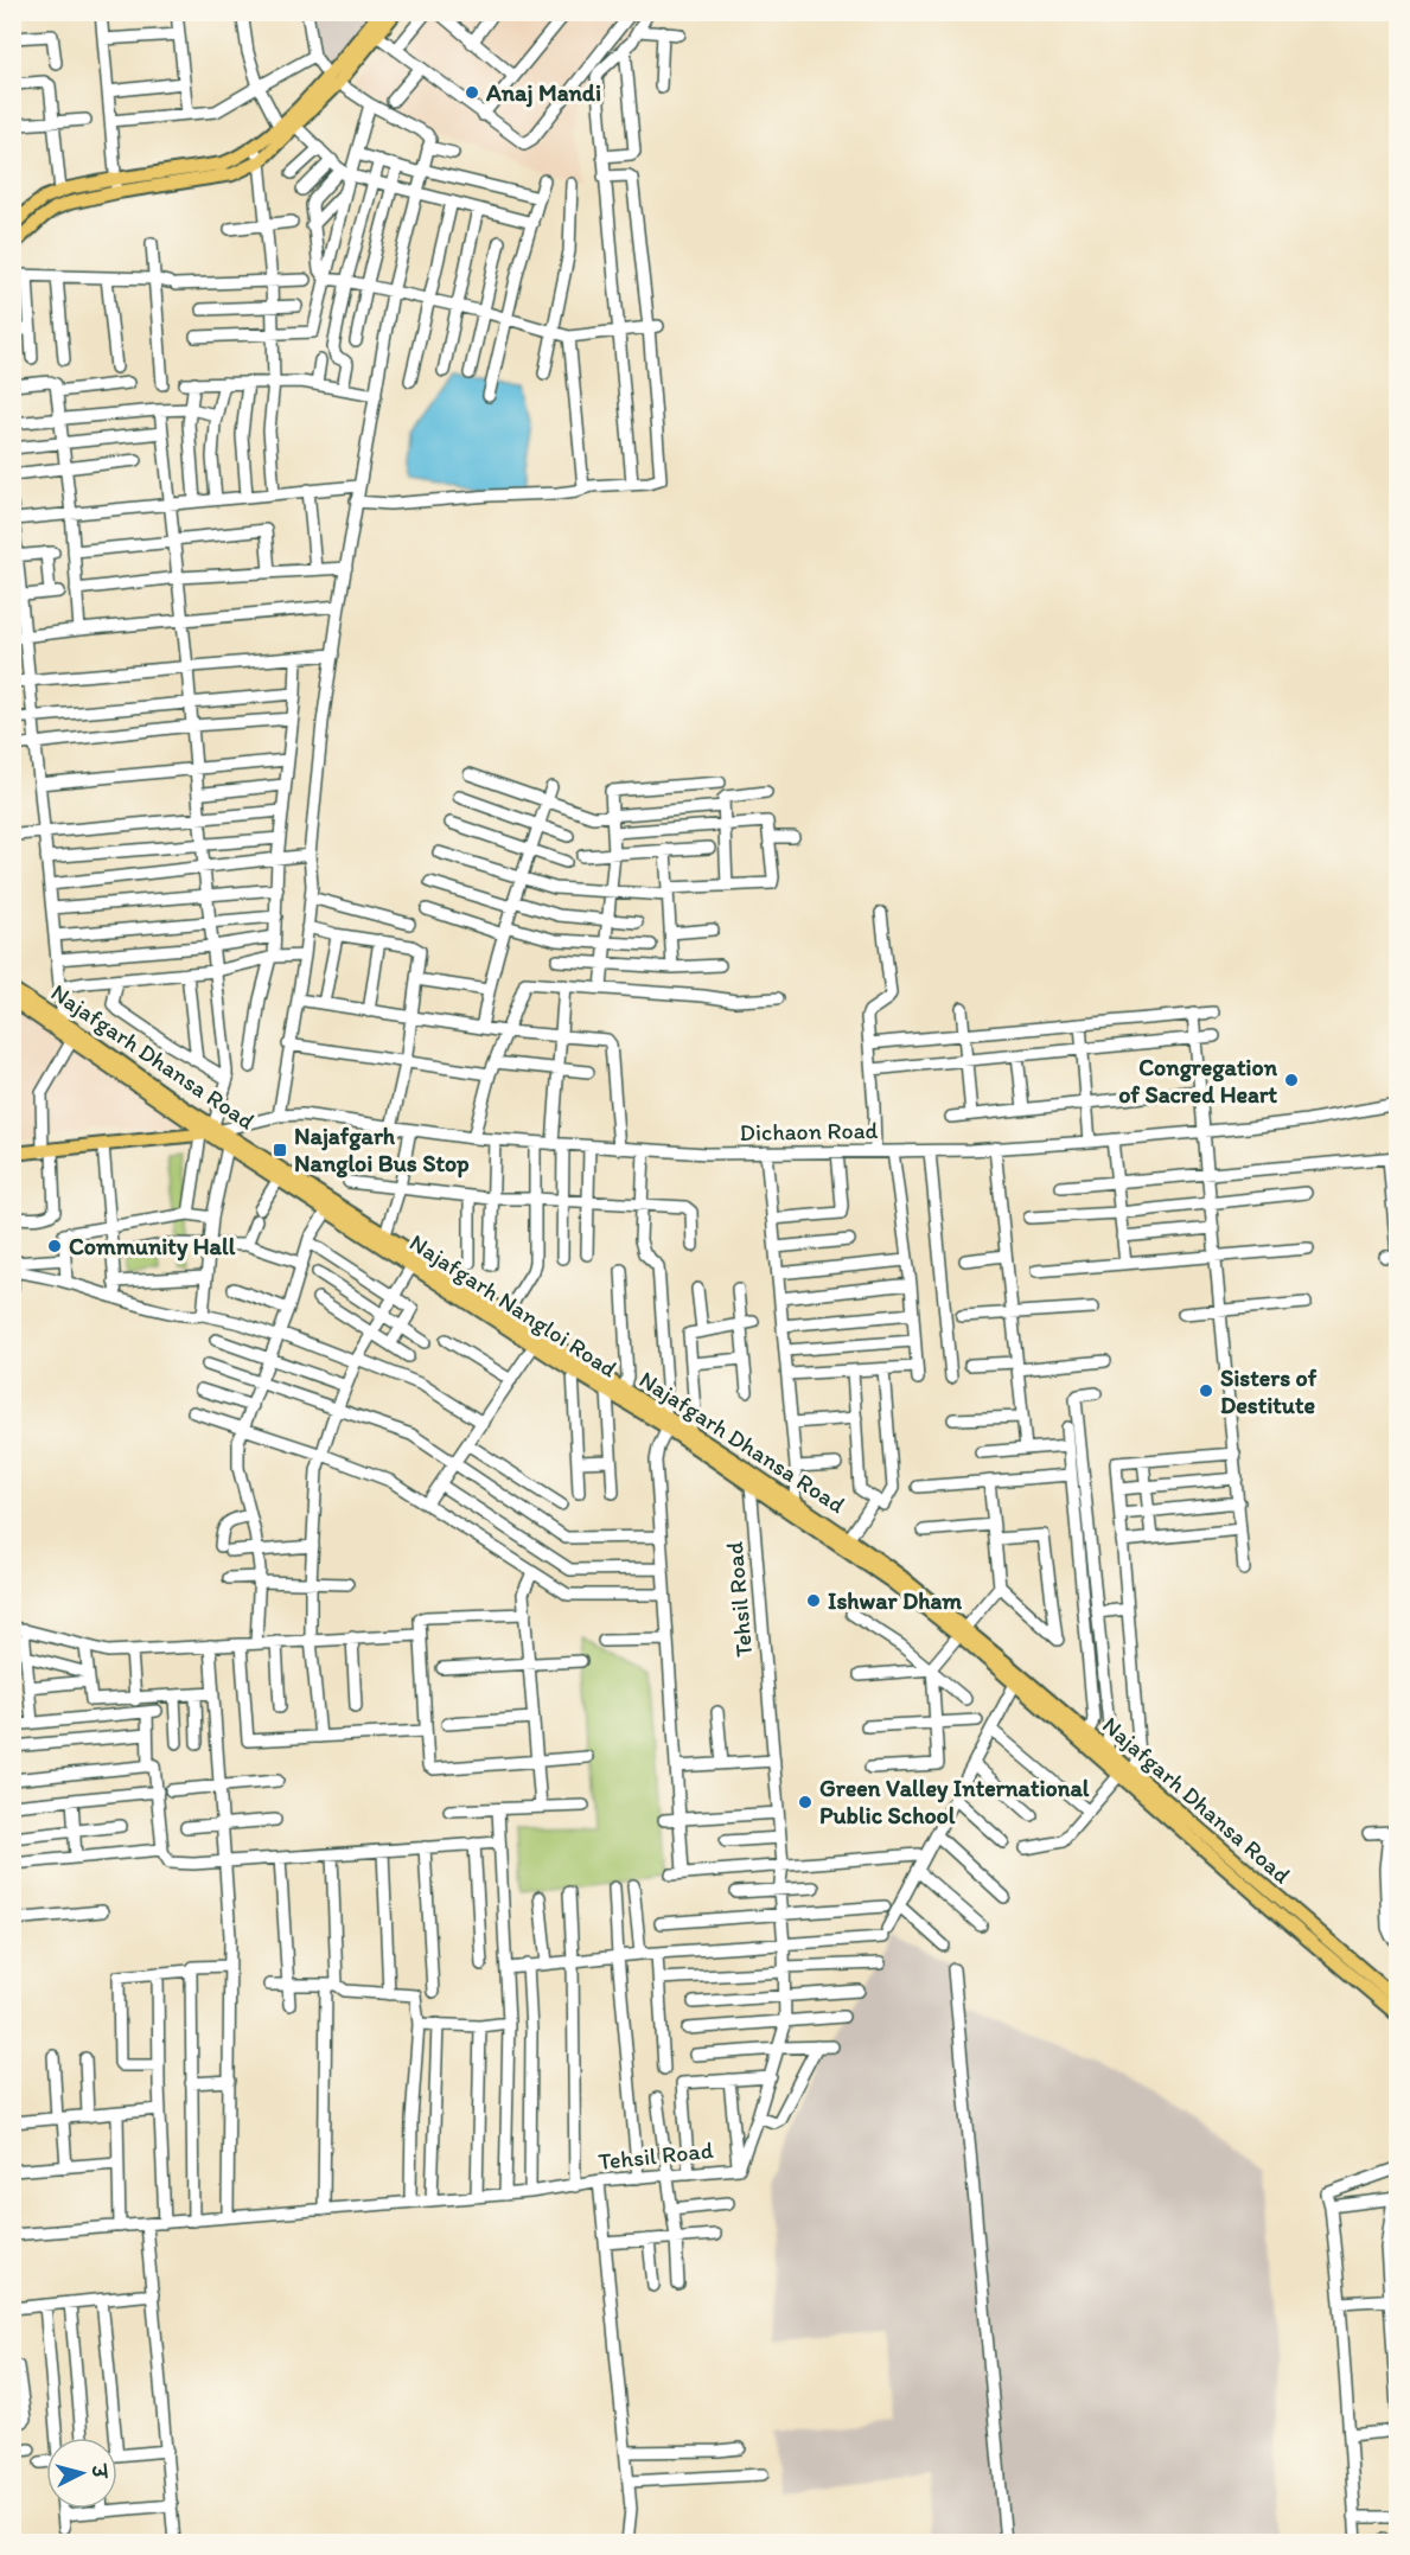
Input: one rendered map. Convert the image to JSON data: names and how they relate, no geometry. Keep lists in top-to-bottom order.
{
  "streets": {
    "main road": ["Najafgarh Dhansa Road", "Dichaon Road", "Najafgarh Nangloi Road"],
    "street": ["Tehsil Road"]
  },
  "crossings": [
    ["Najafgarh Dhansa Road", "Dichaon Road"],
    ["Najafgarh Dhansa Road", "Najafgarh Nangloi Road"],
    ["Dichaon Road", "Najafgarh Nangloi Road"],
    ["Najafgarh Nangloi Road", "Tehsil Road"]
  ],
  "places": {
    "other": [
      "Anaj Mandi",
      "Congregation of Sacred Heart",
      "Community Hall",
      "Sisters of Destitute",
      "Ishwar Dham",
      "Green Valley International Public School"
    ],
    "transit": ["Najafgarh Nangloi Bus Stop"]
  },
  "north": "right"
}
